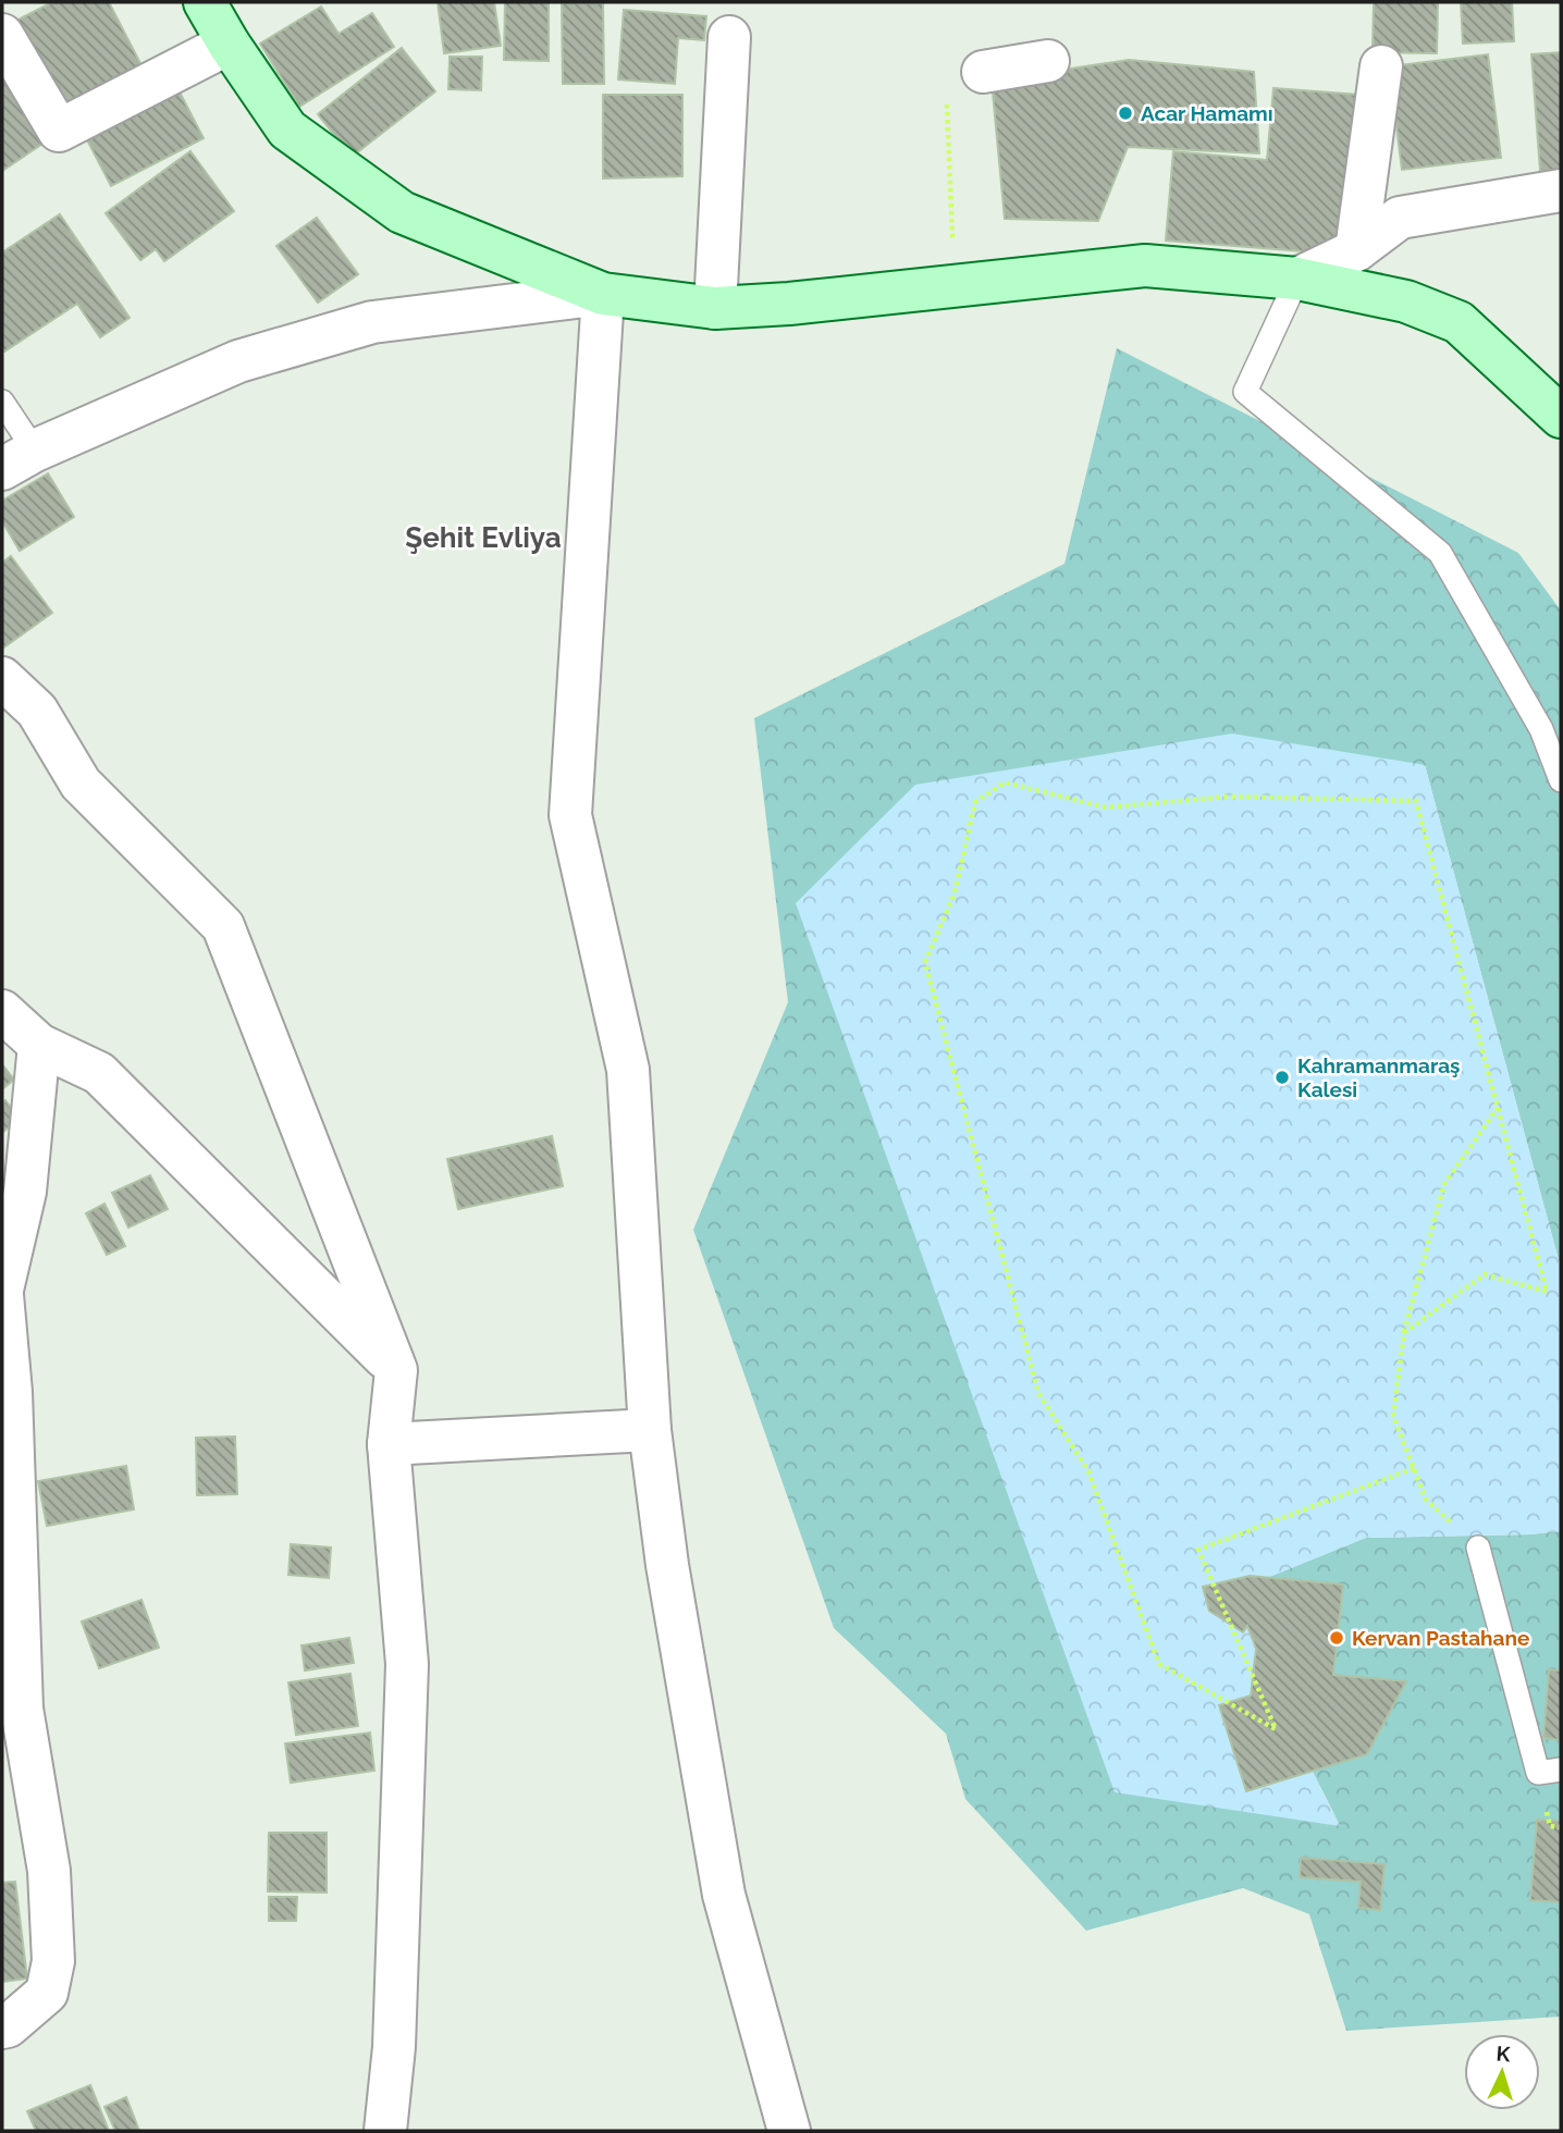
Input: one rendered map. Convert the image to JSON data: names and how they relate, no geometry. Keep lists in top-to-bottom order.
{
  "districts": ["Şehit Evliya"],
  "places": ["Acar Hamamı", "Kahramanmaraş Kalesi", "Kervan Pastahane"],
  "north": "top"
}
